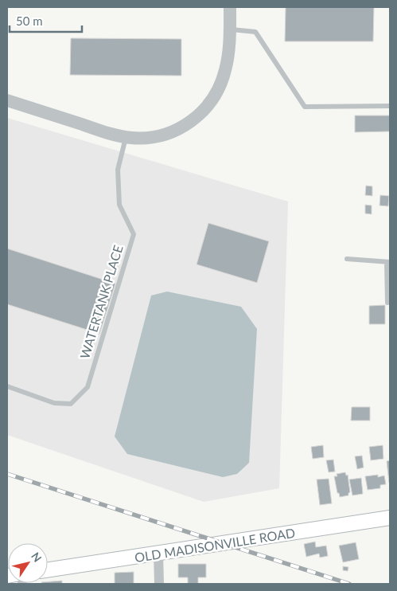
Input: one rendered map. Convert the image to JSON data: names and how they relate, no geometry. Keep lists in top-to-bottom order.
{
  "streets": {
    "main road": ["OLD MADISONVILLE ROAD"],
    "lane": ["WATERTANK PLACE"]
  },
  "scale_bar": "50 m",
  "north": "top right"
}
